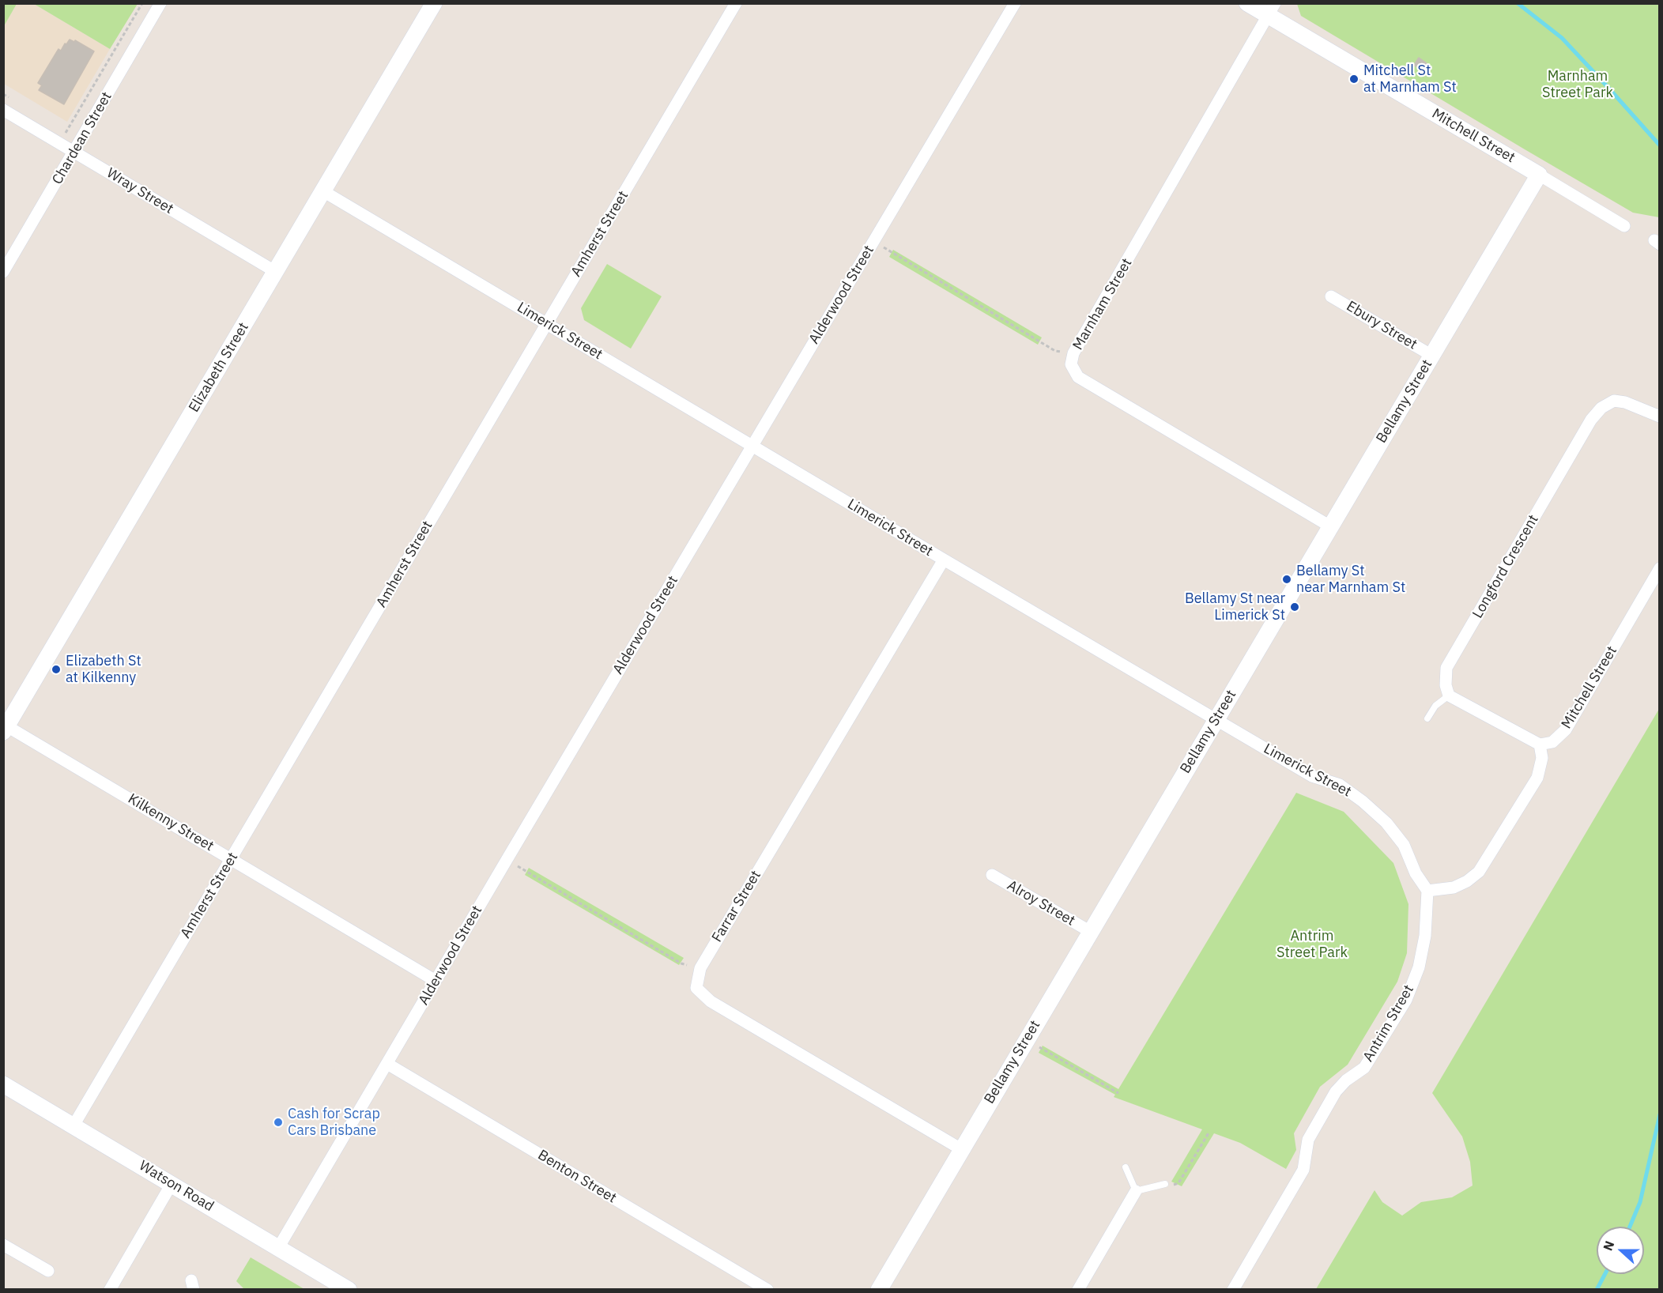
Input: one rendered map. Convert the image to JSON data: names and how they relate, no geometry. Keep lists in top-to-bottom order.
{
  "streets": {
    "street": [
      "Mitchell Street",
      "Chardean Street",
      "Wray Street",
      "Amherst Street",
      "Alderwood Street",
      "Marnham Street",
      "Ebury Street",
      "Limerick Street",
      "Elizabeth Street",
      "Bellamy Street",
      "Longford Crescent",
      "Kilkenny Street",
      "Alroy Street",
      "Farrar Street",
      "Antrim Street",
      "Benton Street",
      "Watson Road"
    ]
  },
  "crossings": [
    ["Mitchell Street", "Marnham Street"],
    ["Mitchell Street", "Bellamy Street"],
    ["Chardean Street", "Wray Street"],
    ["Wray Street", "Elizabeth Street"],
    ["Amherst Street", "Limerick Street"],
    ["Amherst Street", "Kilkenny Street"],
    ["Amherst Street", "Watson Road"],
    ["Alderwood Street", "Limerick Street"],
    ["Alderwood Street", "Kilkenny Street"],
    ["Alderwood Street", "Benton Street"],
    ["Alderwood Street", "Watson Road"],
    ["Marnham Street", "Bellamy Street"],
    ["Ebury Street", "Bellamy Street"],
    ["Limerick Street", "Elizabeth Street"],
    ["Limerick Street", "Bellamy Street"],
    ["Limerick Street", "Farrar Street"],
    ["Limerick Street", "Antrim Street"],
    ["Elizabeth Street", "Kilkenny Street"],
    ["Bellamy Street", "Alroy Street"],
    ["Bellamy Street", "Farrar Street"]
  ],
  "parks": ["Marnham Street Park", "Antrim Street Park"],
  "places": [
    "Mitchell St at Marnham St",
    "Bellamy St near Marnham St",
    "Bellamy St near Limerick St",
    "Elizabeth St at Kilkenny",
    "Cash for Scrap Cars Brisbane"
  ],
  "north": "left"
}
